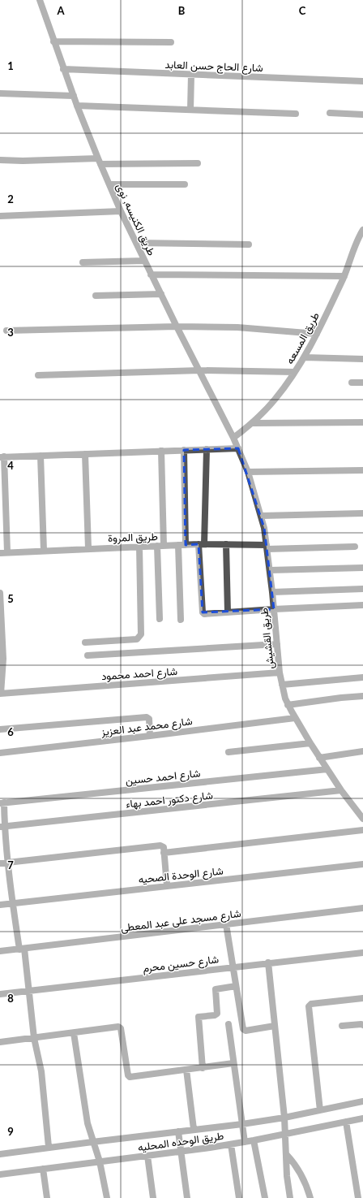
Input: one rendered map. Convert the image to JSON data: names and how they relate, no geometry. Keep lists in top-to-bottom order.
{
  "streets": {
    "street": [
      "شارع الحاج حسن العابد",
      "طريق الكنيسه, نوى",
      "طريق المسعه",
      "طريق المروة",
      "طريق القشيش",
      "شارع احمد محمود",
      "شارع محمد عبد العزيز",
      "شارع احمد حسين",
      "شارع دكتور احمد بهاء",
      "شارع الوحدة الصحيه",
      "شارع مسجد على عبد المعطى",
      "شارع حسين محرم",
      "طريق الوحده المحليه"
    ]
  },
  "crossings": [
    ["شارع الحاج حسن العابد", "طريق الكنيسه, نوى"],
    ["طريق الكنيسه, نوى", "طريق المسعه"],
    ["طريق الكنيسه, نوى", "طريق القشيش"],
    ["طريق المسعه", "طريق القشيش"],
    ["طريق المروة", "طريق القشيش"],
    ["طريق القشيش", "شارع احمد محمود"],
    ["طريق القشيش", "شارع محمد عبد العزيز"],
    ["طريق القشيش", "شارع احمد حسين"],
    ["طريق القشيش", "شارع دكتور احمد بهاء"]
  ],
  "grid": {
    "columns": ["A", "B", "C"],
    "rows": [
      "1",
      "2",
      "3",
      "4",
      "5",
      "6",
      "7",
      "8",
      "9"
    ]
  }
}
